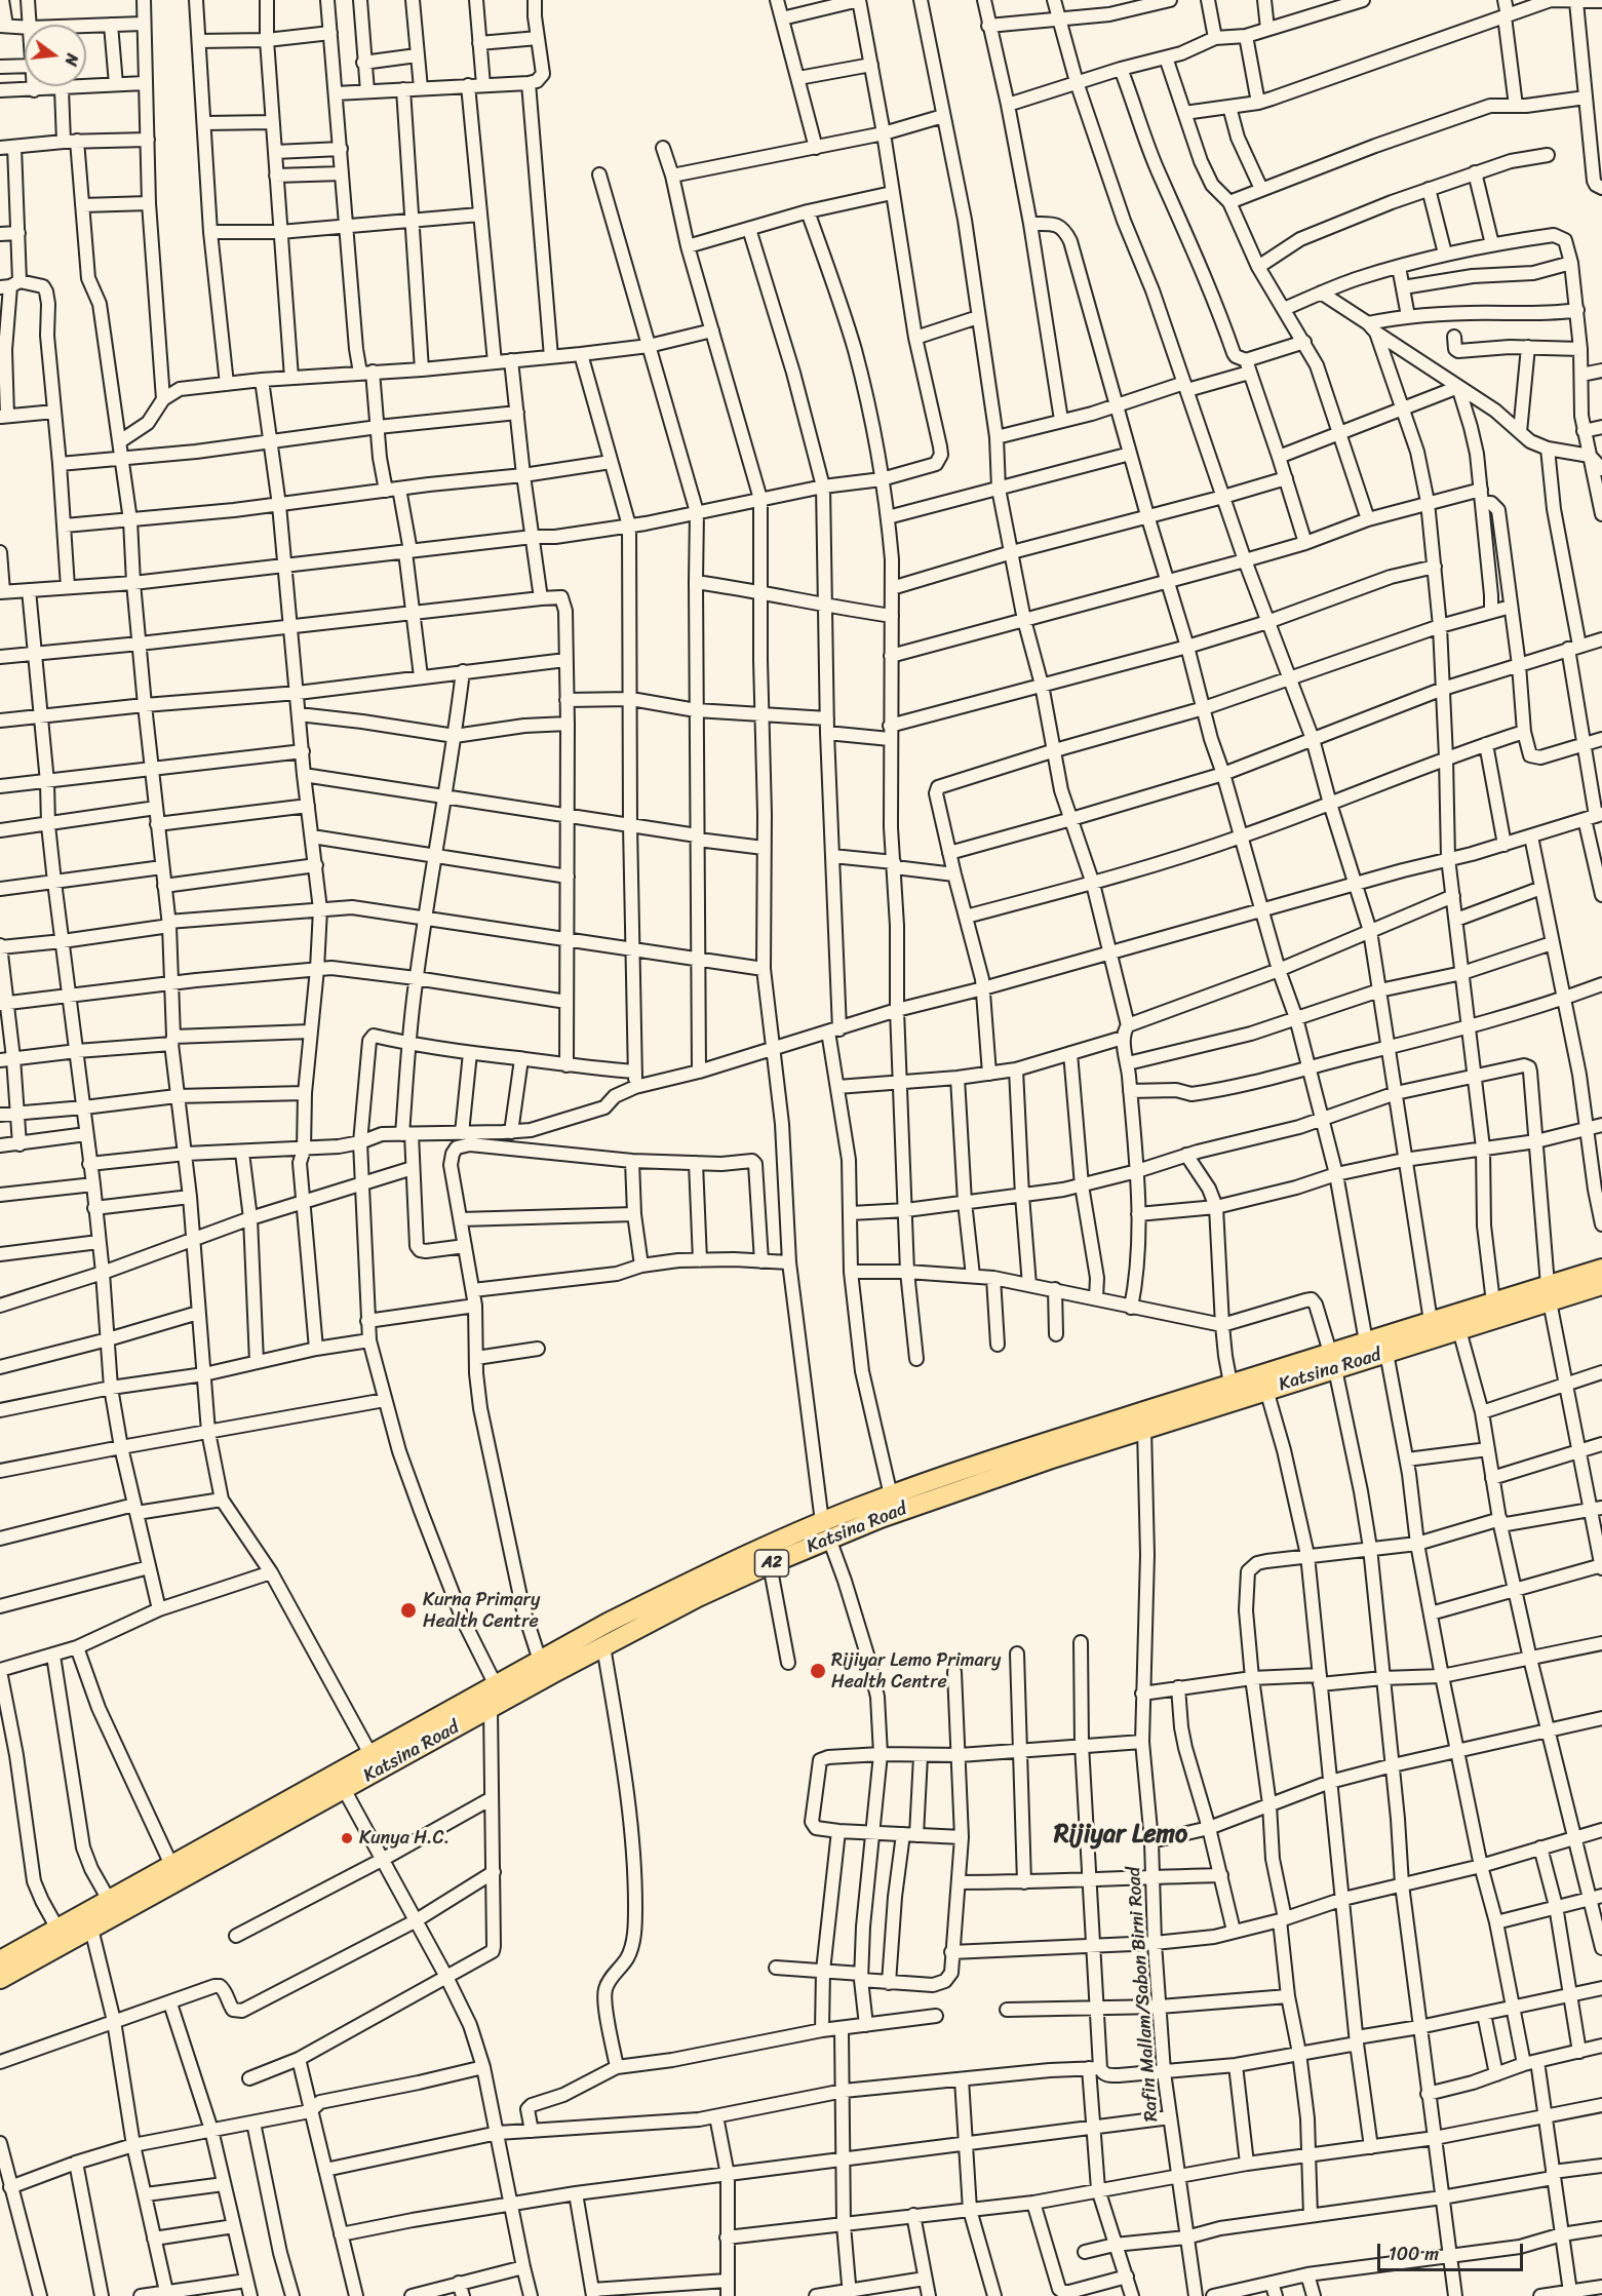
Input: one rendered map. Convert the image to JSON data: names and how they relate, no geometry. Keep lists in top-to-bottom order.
{
  "streets": {
    "highway": ["Katsina Road", "A2"],
    "street": ["Rafin Mallam/Sabon Birni Road"]
  },
  "crossings": [
    ["Katsina Road", "Rafin Mallam/Sabon Birni Road"]
  ],
  "districts": ["Rijiyar Lemo"],
  "places": ["Kurna Primary Health Centre", "Rijiyar Lemo Primary Health Centre", "Kunya H.C."],
  "scale_bar": "100 m",
  "north": "right"
}
